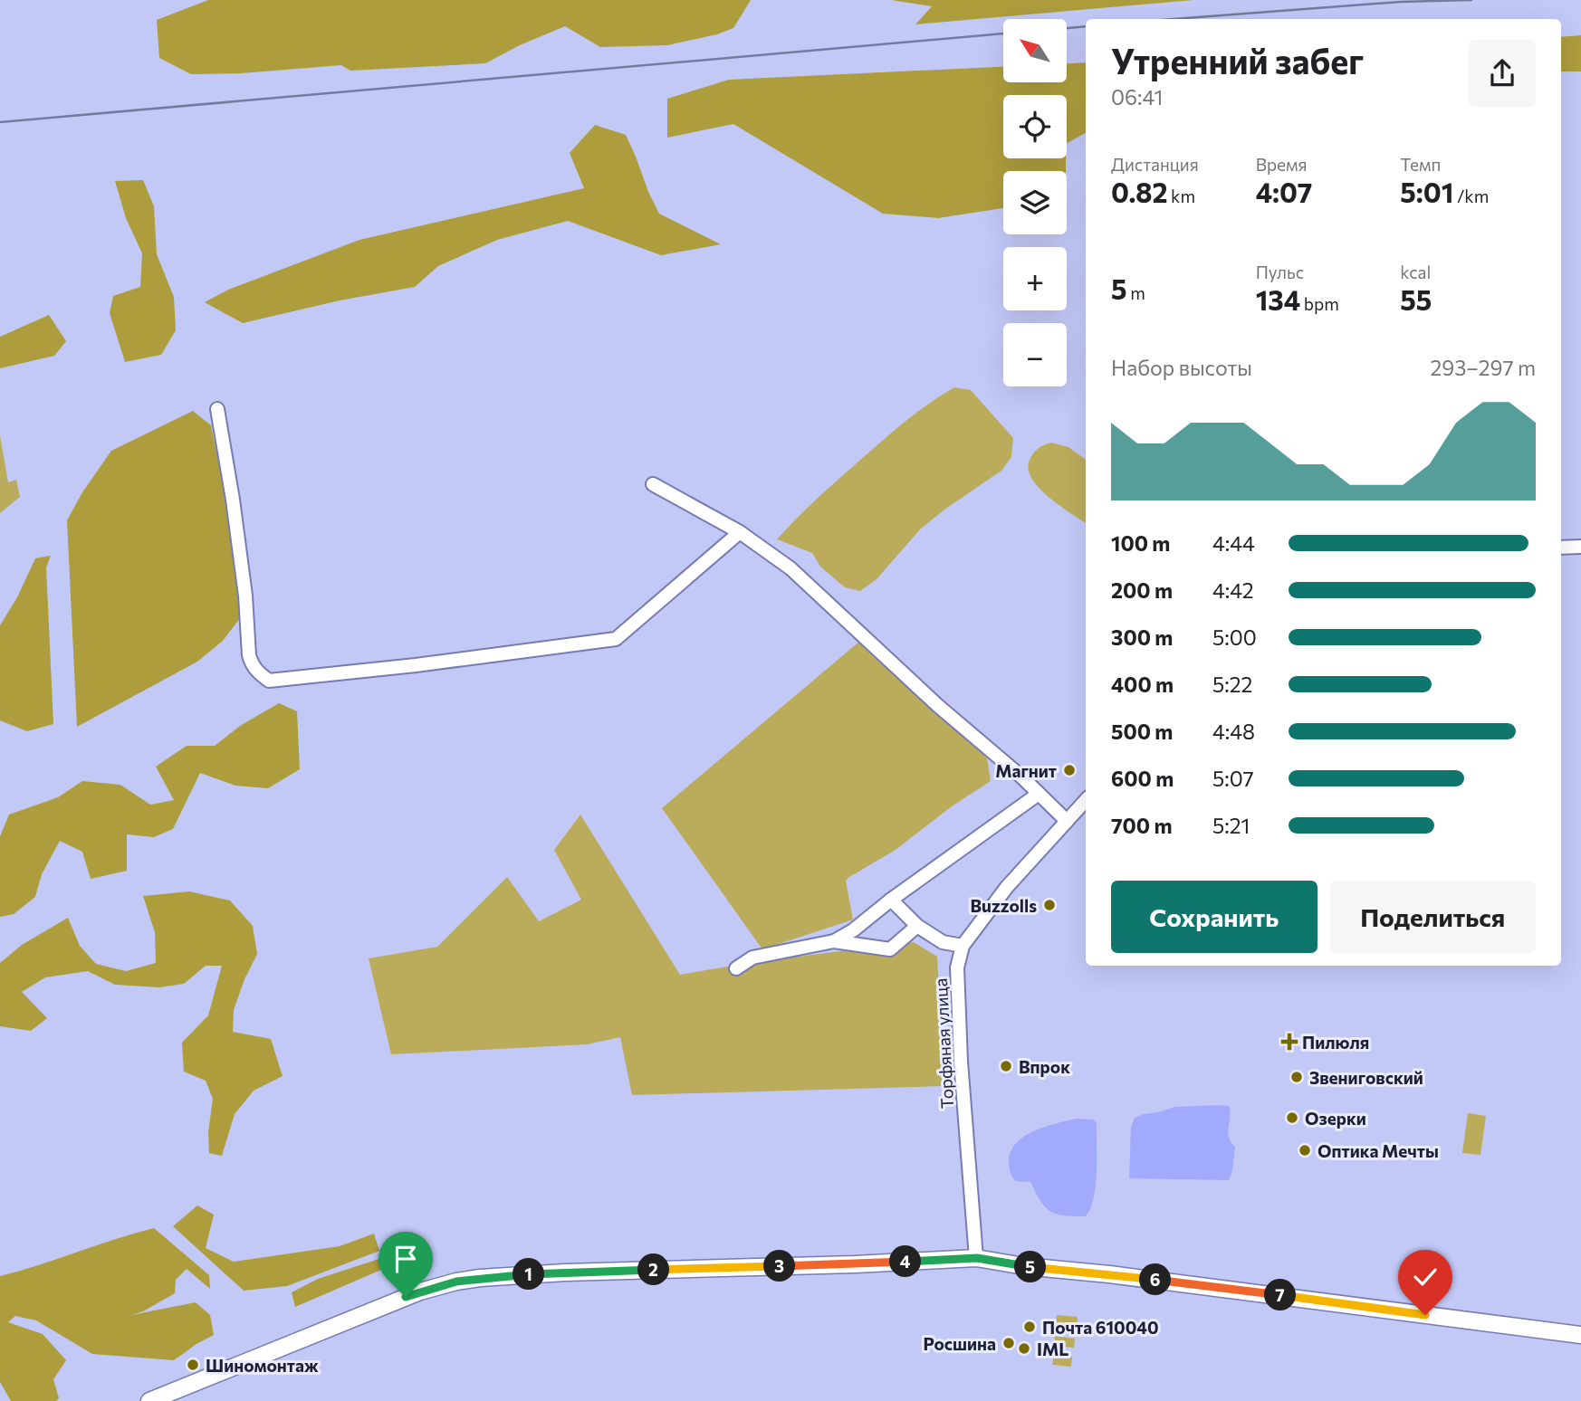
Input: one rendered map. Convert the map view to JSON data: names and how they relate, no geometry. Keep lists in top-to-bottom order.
{
  "streets": {
    "street": ["Торфяная улица"]
  },
  "places": {
    "other": [
      "Магнит",
      "Buzzolls",
      "Впрок",
      "Звениговский",
      "Озерки",
      "Оптика Мечты",
      "Почта 610040",
      "Росшина",
      "IML",
      "Шиномонтаж"
    ],
    "health": ["Пилюля"]
  },
  "north": "top left",
  "page": {
    "map_buttons": ["+", "−"],
    "heading": ["Утренний забег", "06:41"],
    "stats": [
      ["Дистанция", "0.82 km"],
      ["Время", "4:07"],
      ["Темп", "5:01 /km"],
      ["5 m"],
      ["Пульс", "134 bpm"],
      ["kcal", "55"]
    ],
    "chart": ["Набор высоты", "293–297 m"],
    "list": [
      {
        "name": "100 m",
        "note": "4:44"
      },
      {
        "name": "200 m",
        "note": "4:42"
      },
      {
        "name": "300 m",
        "note": "5:00"
      },
      {
        "name": "400 m",
        "note": "5:22"
      },
      {
        "name": "500 m",
        "note": "4:48"
      },
      {
        "name": "600 m",
        "note": "5:07"
      },
      {
        "name": "700 m",
        "note": "5:21"
      }
    ],
    "buttons": ["Сохранить", "Поделиться"],
    "pins": [
      "4",
      "3",
      "5",
      "2",
      "1",
      "6",
      "7"
    ]
  }
}
